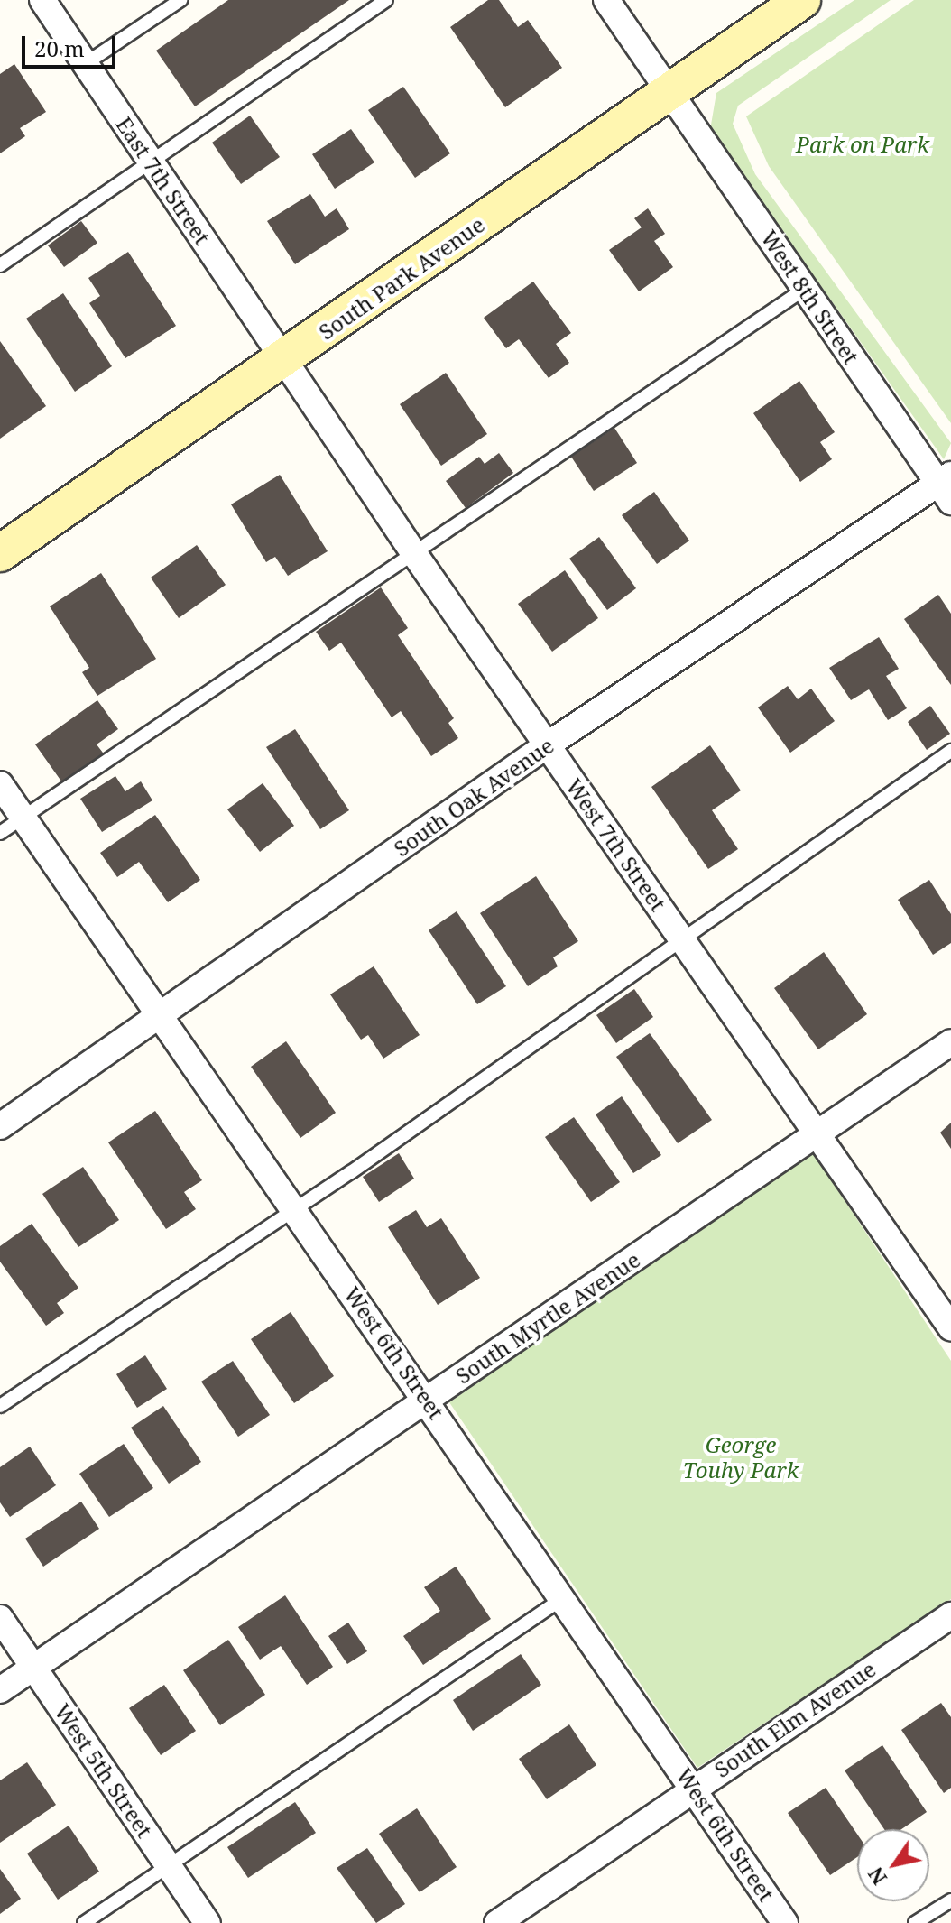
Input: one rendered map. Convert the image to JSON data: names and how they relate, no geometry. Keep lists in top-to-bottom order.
{
  "streets": {
    "street": [
      "East 7th Street",
      "South Park Avenue",
      "West 8th Street",
      "South Oak Avenue",
      "West 7th Street",
      "South Myrtle Avenue",
      "West 6th Street",
      "South Elm Avenue",
      "West 5th Street"
    ]
  },
  "crossings": [
    ["East 7th Street", "South Park Avenue"],
    ["East 7th Street", "West 7th Street"],
    ["South Park Avenue", "West 8th Street"],
    ["South Park Avenue", "West 7th Street"],
    ["West 8th Street", "South Oak Avenue"],
    ["South Oak Avenue", "West 7th Street"],
    ["South Oak Avenue", "West 6th Street"],
    ["West 7th Street", "South Myrtle Avenue"],
    ["South Myrtle Avenue", "West 6th Street"],
    ["South Myrtle Avenue", "West 5th Street"],
    ["West 6th Street", "South Elm Avenue"]
  ],
  "parks": ["Park on Park", "George Touhy Park"],
  "scale_bar": "20 m",
  "north": "bottom left"
}
